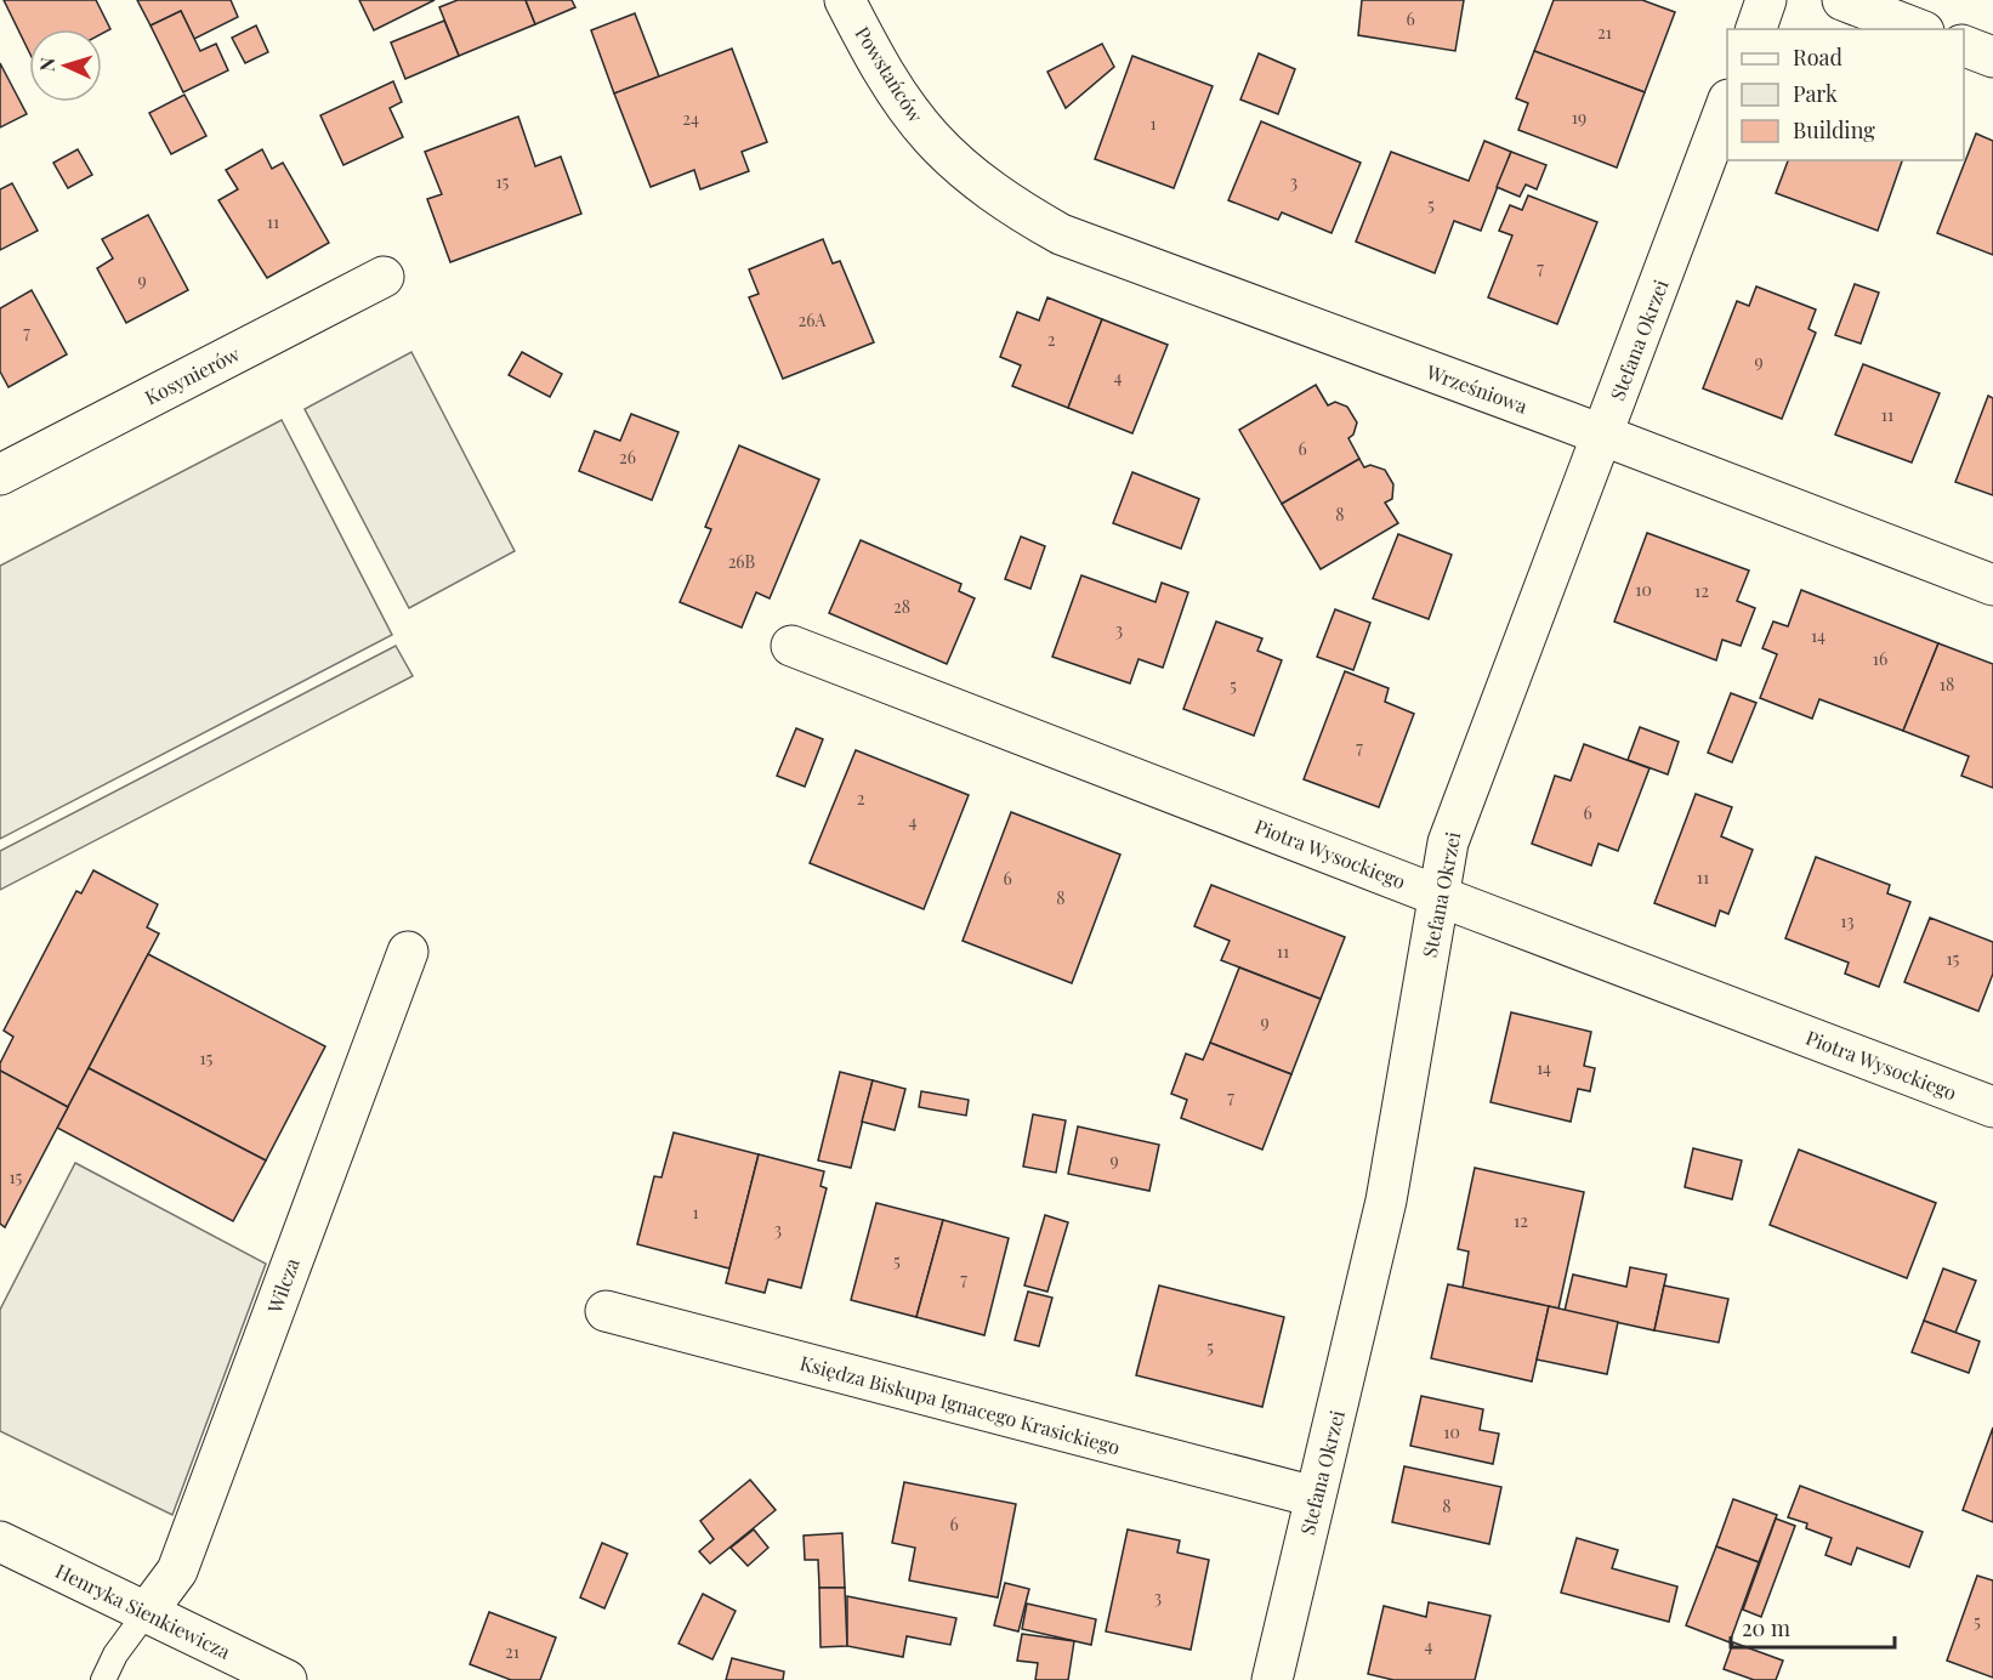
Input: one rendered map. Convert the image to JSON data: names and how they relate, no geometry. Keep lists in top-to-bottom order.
{
  "streets": {
    "street": [
      "Powstańców",
      "Stefana Okrzei",
      "Kosynierów",
      "Wrześniowa",
      "Piotra Wysockiego",
      "Wilcza",
      "Księdza Biskupa Ignacego Krasickiego",
      "Henryka Sienkiewicza"
    ]
  },
  "crossings": [
    ["Powstańców", "Wrześniowa"],
    ["Stefana Okrzei", "Wrześniowa"],
    ["Stefana Okrzei", "Piotra Wysockiego"],
    ["Stefana Okrzei", "Księdza Biskupa Ignacego Krasickiego"],
    ["Wilcza", "Henryka Sienkiewicza"]
  ],
  "house_numbers": [
    "6",
    "21",
    "19",
    "24",
    "1",
    "15",
    "3",
    "5",
    "11",
    "7",
    "9",
    "26A",
    "7",
    "2",
    "9",
    "4",
    "11",
    "6",
    "26",
    "8",
    "26B",
    "10",
    "12",
    "28",
    "3",
    "14",
    "16",
    "18",
    "5",
    "7",
    "2",
    "6",
    "4",
    "11",
    "6",
    "8",
    "13",
    "11",
    "15",
    "9",
    "15",
    "14",
    "7",
    "9",
    "15",
    "1",
    "12",
    "3",
    "5",
    "7",
    "5",
    "10",
    "8",
    "6",
    "3",
    "5",
    "4",
    "21"
  ],
  "legend": ["Road", "Park", "Building"],
  "scale_bar": "20 m",
  "north": "left"
}
